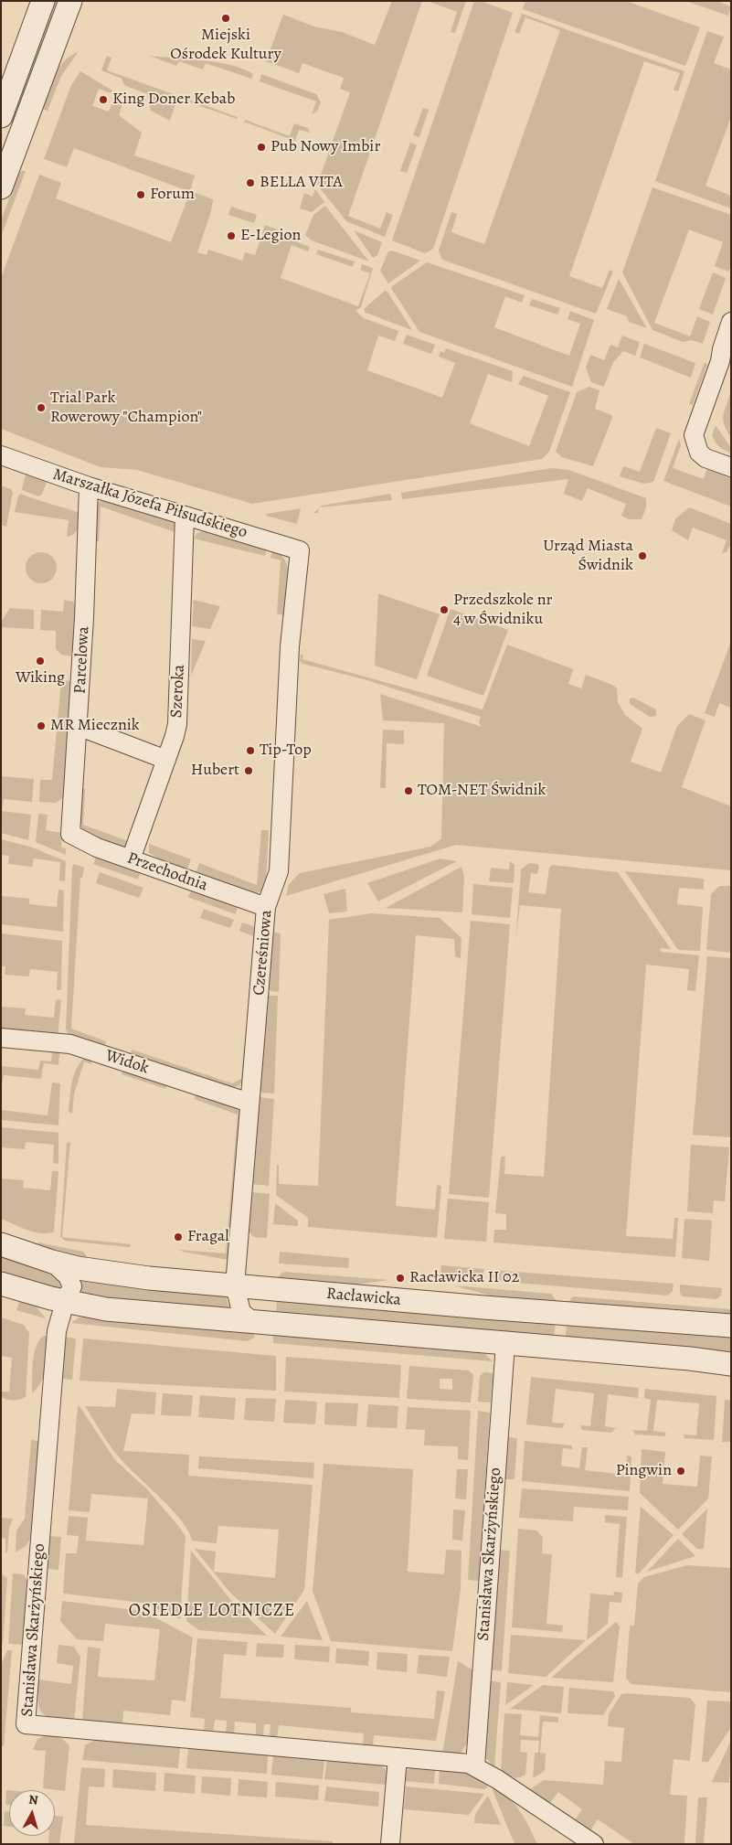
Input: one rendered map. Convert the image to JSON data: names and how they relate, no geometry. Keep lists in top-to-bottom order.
{
  "streets": {
    "street": [
      "Marszałka Józefa Piłsudskiego",
      "Parcelowa",
      "Szeroka",
      "Przechodnia",
      "Czereśniowa",
      "Widok",
      "Racławicka",
      "Stanisława Skarżyńskiego"
    ]
  },
  "crossings": [
    ["Marszałka Józefa Piłsudskiego", "Parcelowa"],
    ["Marszałka Józefa Piłsudskiego", "Szeroka"],
    ["Marszałka Józefa Piłsudskiego", "Czereśniowa"],
    ["Parcelowa", "Przechodnia"],
    ["Szeroka", "Przechodnia"],
    ["Przechodnia", "Czereśniowa"],
    ["Czereśniowa", "Widok"],
    ["Czereśniowa", "Racławicka"],
    ["Racławicka", "Stanisława Skarżyńskiego"]
  ],
  "districts": ["OSIEDLE LOTNICZE"],
  "places": [
    "Miejski Ośrodek Kultury",
    "King Doner Kebab",
    "Pub Nowy Imbir",
    "BELLA VITA",
    "Forum",
    "E-Legion",
    "Trial Park Rowerowy \"Champion\"",
    "Urząd Miasta Świdnik",
    "Przedszkole nr 4 w Świdniku",
    "Wiking",
    "MR Miecznik",
    "Tip-Top",
    "Hubert",
    "TOM-NET Świdnik",
    "Fragal",
    "Racławicka II 02",
    "Pingwin"
  ],
  "north": "top"
}
